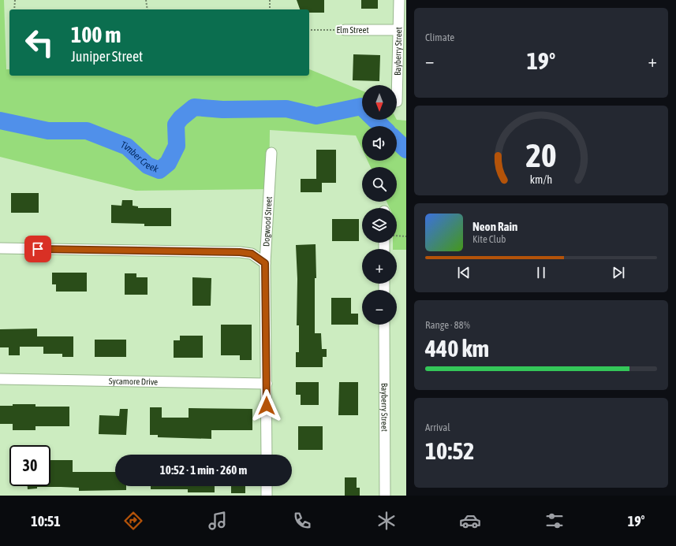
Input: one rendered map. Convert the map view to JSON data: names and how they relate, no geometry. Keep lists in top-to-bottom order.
{
  "streets": {
    "street": [
      "Elm Street",
      "Bayberry Street",
      "Dogwood Street",
      "Sycamore Drive"
    ]
  },
  "crossings": [
    ["Elm Street", "Bayberry Street"],
    ["Dogwood Street", "Sycamore Drive"]
  ],
  "water": ["Timber Creek"],
  "north": "bottom",
  "page": {
    "tile": [
      "Climate",
      ["Range · 88%", "440 km"],
      ["Arrival", "10:52"]
    ],
    "turn": ["100 m", "Juniper Street"],
    "heat": ["−", "19°", "+"],
    "map_buttons": ["+", "−"],
    "song": ["Neon Rain", "Kite Club"],
    "limit": "30",
    "trip": "10:52 · 1 min · 260 m",
    "tabs": ["10:51", "19°"],
    "gauge": ["20", "km/h"]
  }
}
